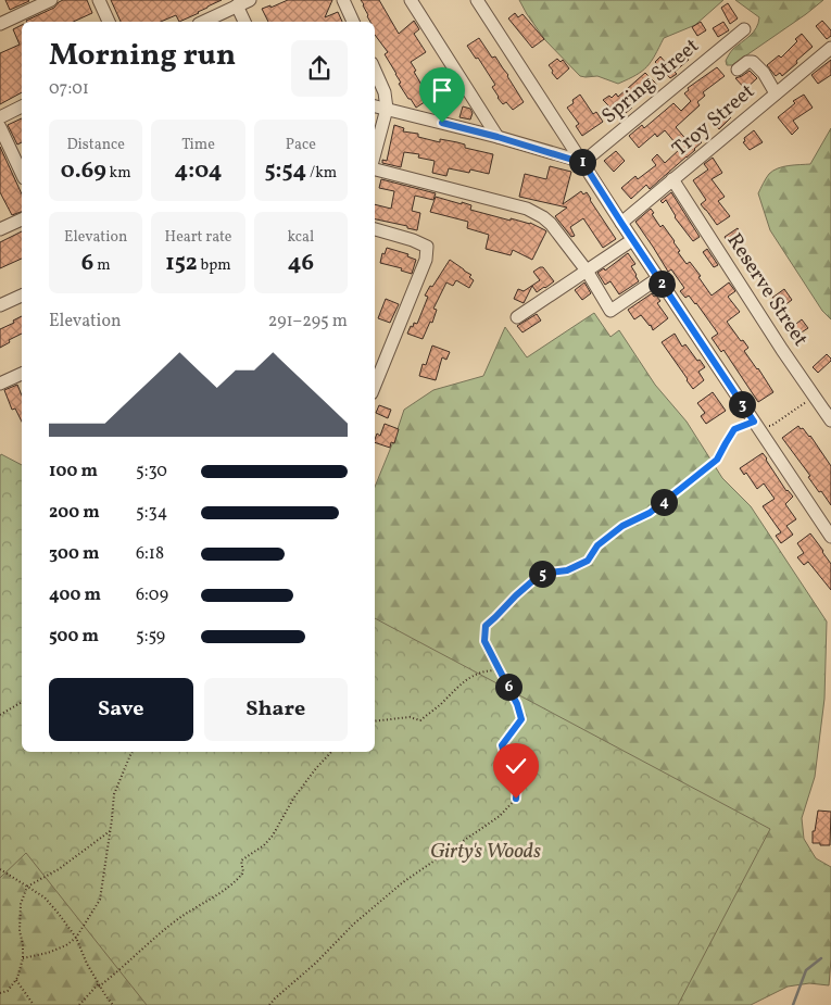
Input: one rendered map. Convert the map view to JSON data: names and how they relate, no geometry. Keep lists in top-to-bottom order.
{
  "streets": {
    "street": ["Spring Street", "Troy Street", "Reserve Street"]
  },
  "crossings": [
    ["Troy Street", "Reserve Street"]
  ],
  "parks": ["Girty's Woods"],
  "page": {
    "heading": ["Morning run", "07:01"],
    "stats": [
      ["Distance", "0.69 km"],
      ["Time", "4:04"],
      ["Pace", "5:54 /km"],
      ["Elevation", "6 m"],
      ["Heart rate", "152 bpm"],
      ["kcal", "46"]
    ],
    "pins": [
      "1",
      "2",
      "3",
      "4",
      "5",
      "6"
    ],
    "chart": ["Elevation", "291–295 m"],
    "list": [
      {
        "name": "100 m",
        "note": "5:30"
      },
      {
        "name": "200 m",
        "note": "5:34"
      },
      {
        "name": "300 m",
        "note": "6:18"
      },
      {
        "name": "400 m",
        "note": "6:09"
      },
      {
        "name": "500 m",
        "note": "5:59"
      }
    ],
    "buttons": ["Save", "Share"]
  }
}
